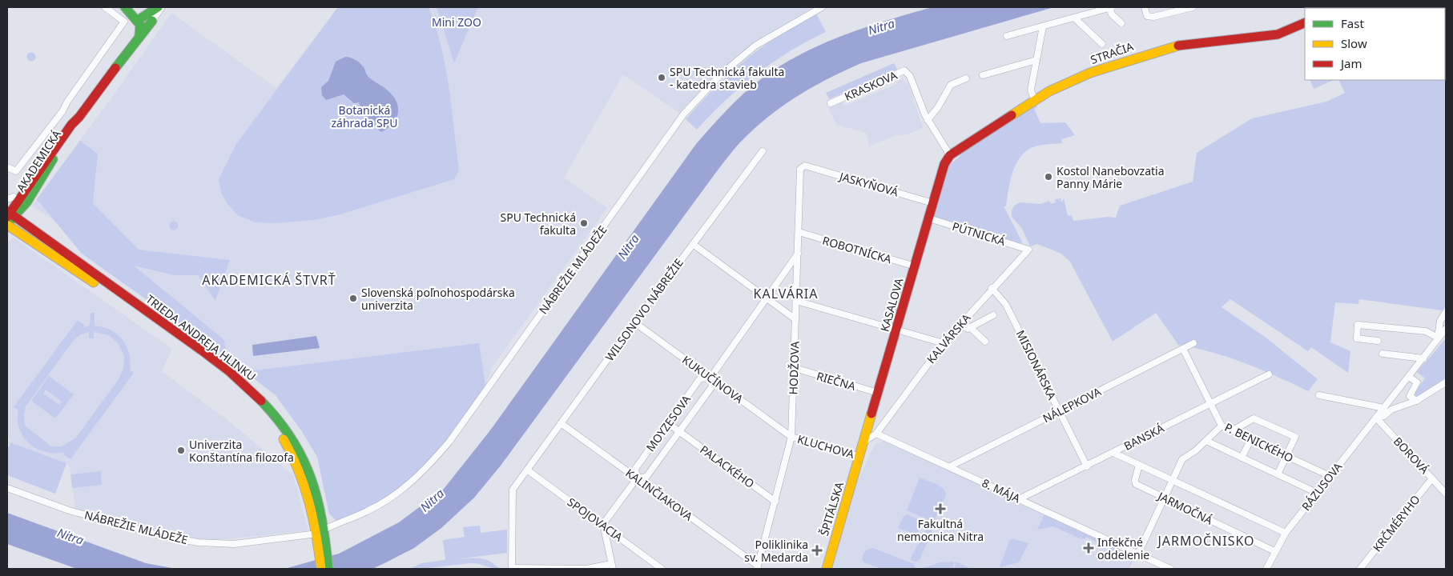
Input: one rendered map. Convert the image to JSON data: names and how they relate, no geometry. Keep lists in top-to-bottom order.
{
  "streets": {
    "street": [
      "STRAČIA",
      "KRASKOVA",
      "AKADEMICKÁ",
      "JASKYŇOVÁ",
      "PÚTNICKÁ",
      "ROBOTNÍCKA",
      "NÁBREŽIE MLÁDEŽE",
      "KASALOVA",
      "WILSONOVO NÁBREŽIE",
      "TRIEDA ANDREJA HLINKU",
      "KALVÁRSKA",
      "MISIONÁRSKA",
      "HODŽOVA",
      "KUKUČÍNOVA",
      "RIEČNA",
      "NÁLEPKOVA",
      "MOYZESOVA",
      "BANSKÁ",
      "P. BENICKÉHO",
      "KLUCHOVA",
      "BOROVÁ",
      "PALACKÉHO",
      "RÁZUSOVA",
      "8. MÁJA",
      "KALINČIAKOVA",
      "JARMOČNÁ",
      "ŠPITÁLSKA",
      "SPOJOVACIA",
      "KRČMÉRYHO"
    ]
  },
  "crossings": [
    ["STRAČIA", "KRASKOVA"],
    ["STRAČIA", "KASALOVA"],
    ["KRASKOVA", "KASALOVA"],
    ["AKADEMICKÁ", "TRIEDA ANDREJA HLINKU"],
    ["JASKYŇOVÁ", "KASALOVA"],
    ["JASKYŇOVÁ", "HODŽOVA"],
    ["PÚTNICKÁ", "KASALOVA"],
    ["PÚTNICKÁ", "KALVÁRSKA"],
    ["ROBOTNÍCKA", "KASALOVA"],
    ["ROBOTNÍCKA", "HODŽOVA"],
    ["NÁBREŽIE MLÁDEŽE", "TRIEDA ANDREJA HLINKU"],
    ["KASALOVA", "RIEČNA"],
    ["KASALOVA", "KLUCHOVA"],
    ["KASALOVA", "ŠPITÁLSKA"],
    ["WILSONOVO NÁBREŽIE", "KUKUČÍNOVA"],
    ["WILSONOVO NÁBREŽIE", "KALINČIAKOVA"],
    ["WILSONOVO NÁBREŽIE", "SPOJOVACIA"],
    ["KALVÁRSKA", "MISIONÁRSKA"],
    ["KALVÁRSKA", "8. MÁJA"],
    ["MISIONÁRSKA", "NÁLEPKOVA"],
    ["MISIONÁRSKA", "BANSKÁ"],
    ["HODŽOVA", "KUKUČÍNOVA"],
    ["HODŽOVA", "RIEČNA"],
    ["HODŽOVA", "MOYZESOVA"],
    ["HODŽOVA", "KLUCHOVA"],
    ["HODŽOVA", "PALACKÉHO"],
    ["HODŽOVA", "KALINČIAKOVA"],
    ["KUKUČÍNOVA", "MOYZESOVA"],
    ["KUKUČÍNOVA", "KLUCHOVA"],
    ["NÁLEPKOVA", "P. BENICKÉHO"],
    ["NÁLEPKOVA", "8. MÁJA"],
    ["MOYZESOVA", "PALACKÉHO"],
    ["MOYZESOVA", "KALINČIAKOVA"],
    ["MOYZESOVA", "SPOJOVACIA"],
    ["BANSKÁ", "P. BENICKÉHO"],
    ["BANSKÁ", "8. MÁJA"],
    ["BANSKÁ", "JARMOČNÁ"],
    ["P. BENICKÉHO", "RÁZUSOVA"],
    ["KLUCHOVA", "ŠPITÁLSKA"],
    ["BOROVÁ", "RÁZUSOVA"],
    ["BOROVÁ", "KRČMÉRYHO"],
    ["RÁZUSOVA", "JARMOČNÁ"]
  ],
  "districts": ["AKADEMICKÁ ŠTVRŤ", "KALVÁRIA", "JARMOČNISKO"],
  "water": ["Nitra"],
  "parks": ["Mini ZOO", "Botanická záhrada SPU"],
  "places": {
    "other": [
      "SPU Technická fakulta - katedra stavieb",
      "Kostol Nanebovzatia Panny Márie",
      "SPU Technická fakulta",
      "Slovenská poľnohospodárska univerzita",
      "Univerzita Konštantína filozofa"
    ],
    "health": ["Fakultná nemocnica Nitra", "Infekčné oddelenie", "Poliklinika sv. Medarda"]
  },
  "legend": ["Fast", "Slow", "Jam"]
}
